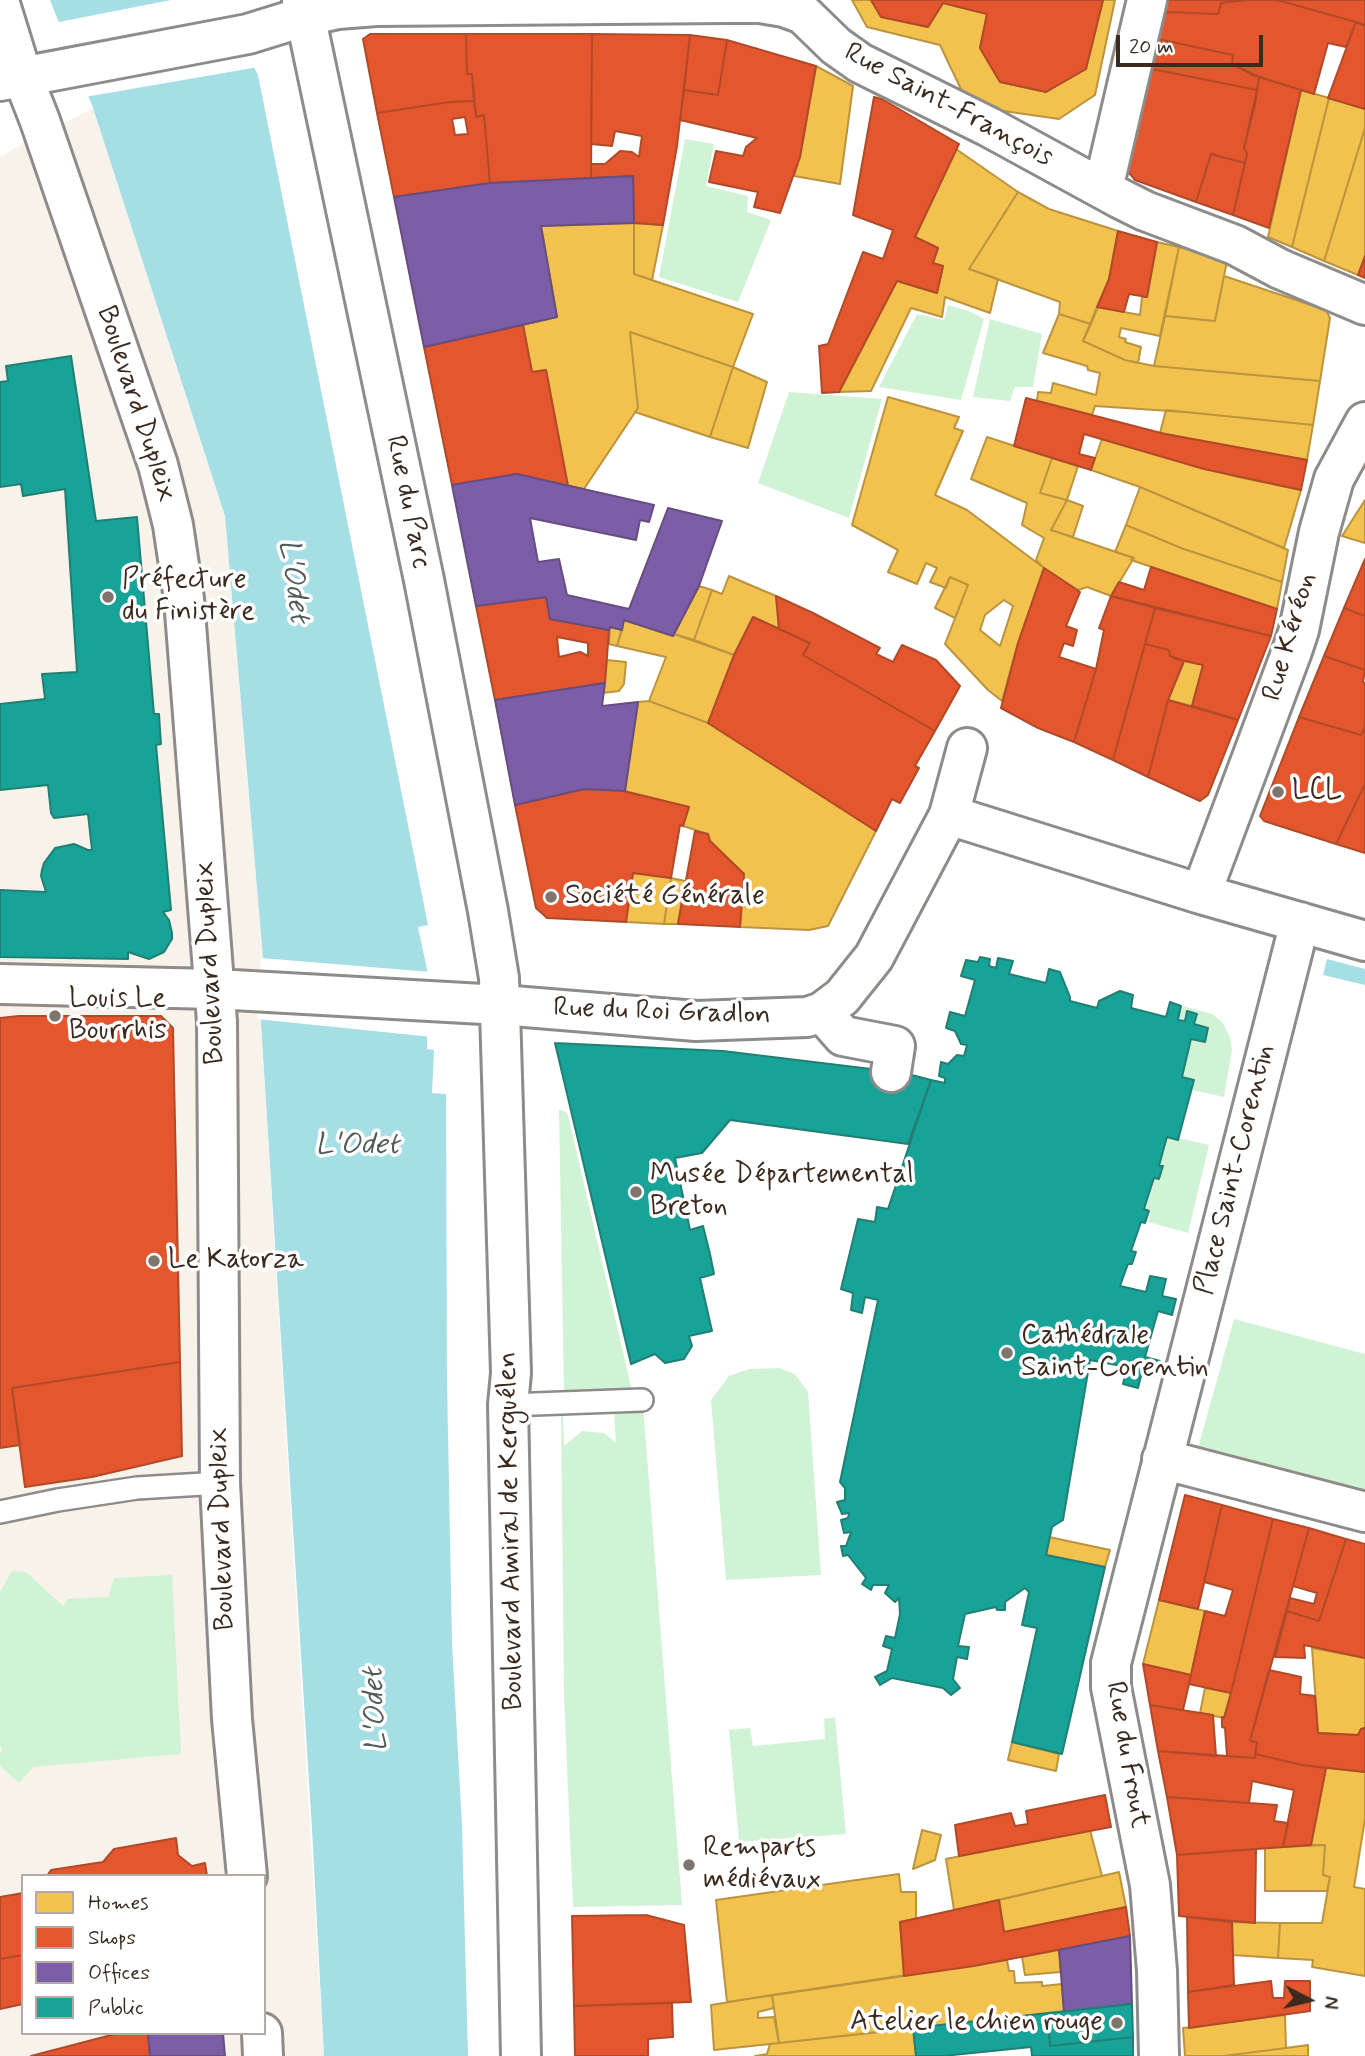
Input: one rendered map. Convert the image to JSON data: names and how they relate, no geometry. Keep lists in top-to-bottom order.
{
  "streets": {
    "street": [
      "Rue Saint-François",
      "Boulevard Dupleix",
      "Rue du Parc",
      "Rue Kéréon",
      "Rue du Roi Gradlon",
      "Place Saint-Corentin",
      "Boulevard Amiral de Kerguélen",
      "Rue du Frout"
    ]
  },
  "crossings": [
    ["Rue Saint-François", "Boulevard Dupleix"],
    ["Rue Saint-François", "Rue du Parc"],
    ["Boulevard Dupleix", "Rue du Roi Gradlon"],
    ["Rue du Parc", "Rue du Roi Gradlon"],
    ["Rue du Parc", "Boulevard Amiral de Kerguélen"],
    ["Rue du Roi Gradlon", "Boulevard Amiral de Kerguélen"],
    ["Place Saint-Corentin", "Rue du Frout"]
  ],
  "water": ["L'Odet"],
  "places": [
    "Préfecture du Finistère",
    "LCL",
    "Société Générale",
    "Louis Le Bourrhis",
    "Musée Départemental Breton",
    "Le Katorza",
    "Cathédrale Saint-Corentin",
    "Remparts médiévaux",
    "Atelier le chien rouge"
  ],
  "legend": [
    "Homes",
    "Shops",
    "Offices",
    "Public"
  ],
  "scale_bar": "20 m",
  "north": "right"
}
